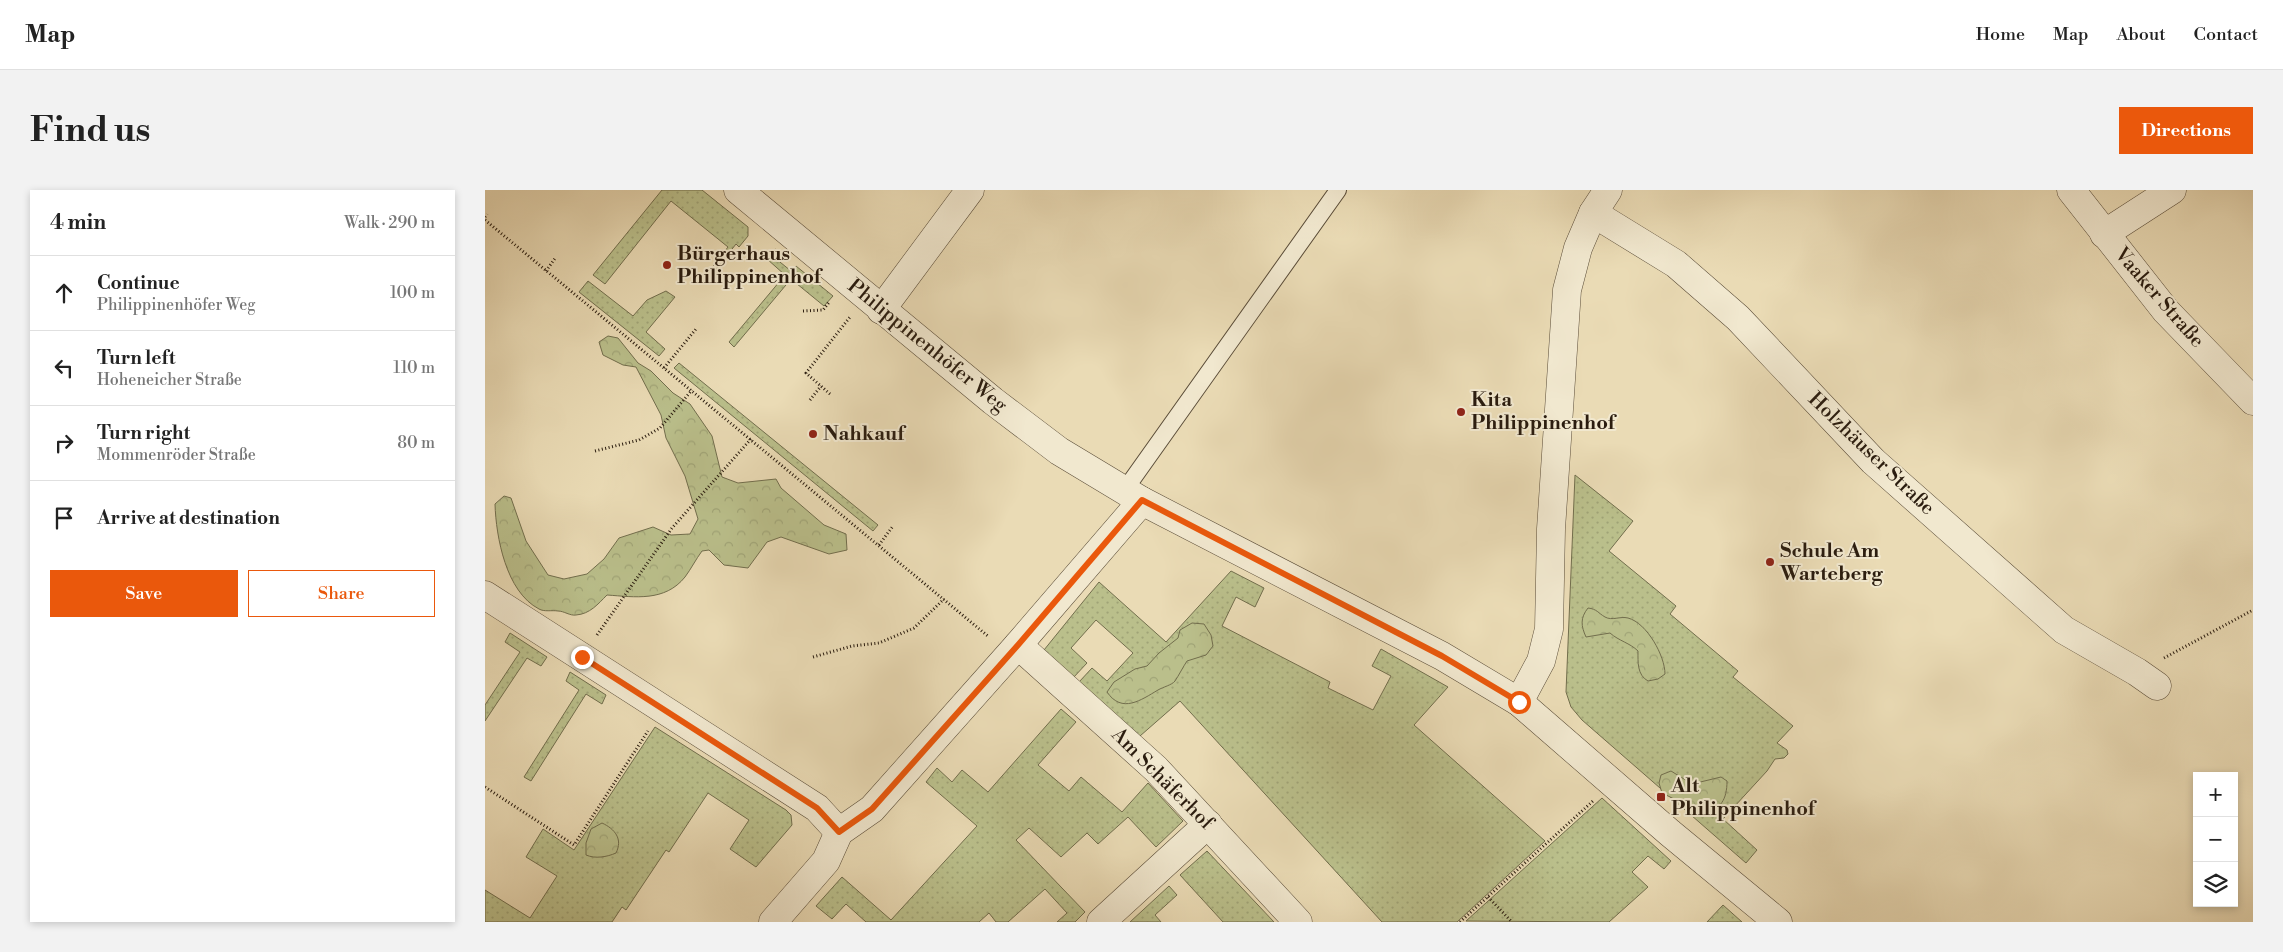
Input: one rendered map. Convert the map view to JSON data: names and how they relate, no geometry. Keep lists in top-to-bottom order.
{
  "streets": {
    "street": [
      "Vaaker Straße",
      "Philippinenhöfer Weg",
      "Holzhäuser Straße",
      "Am Schäferhof"
    ]
  },
  "places": {
    "other": [
      "Bürgerhaus Philippinenhof",
      "Kita Philippinenhof",
      "Nahkauf",
      "Schule Am Warteberg"
    ],
    "transit": ["Alt Philippinenhof"]
  },
  "page": {
    "header": "Map",
    "nav": [
      "Home",
      "Map",
      "About",
      "Contact"
    ],
    "buttons": [
      "Directions",
      ["Save", "Share"]
    ],
    "title": "Find us",
    "heading": ["4 min", "Walk · 290 m"],
    "list": [
      ["Continue", "Philippinenhöfer Weg", "100 m"],
      ["Turn left", "Hoheneicher Straße", "110 m"],
      ["Turn right", "Mommenröder Straße", "80 m"],
      "Arrive at destination"
    ],
    "map_buttons": ["+", "−"]
  }
}
